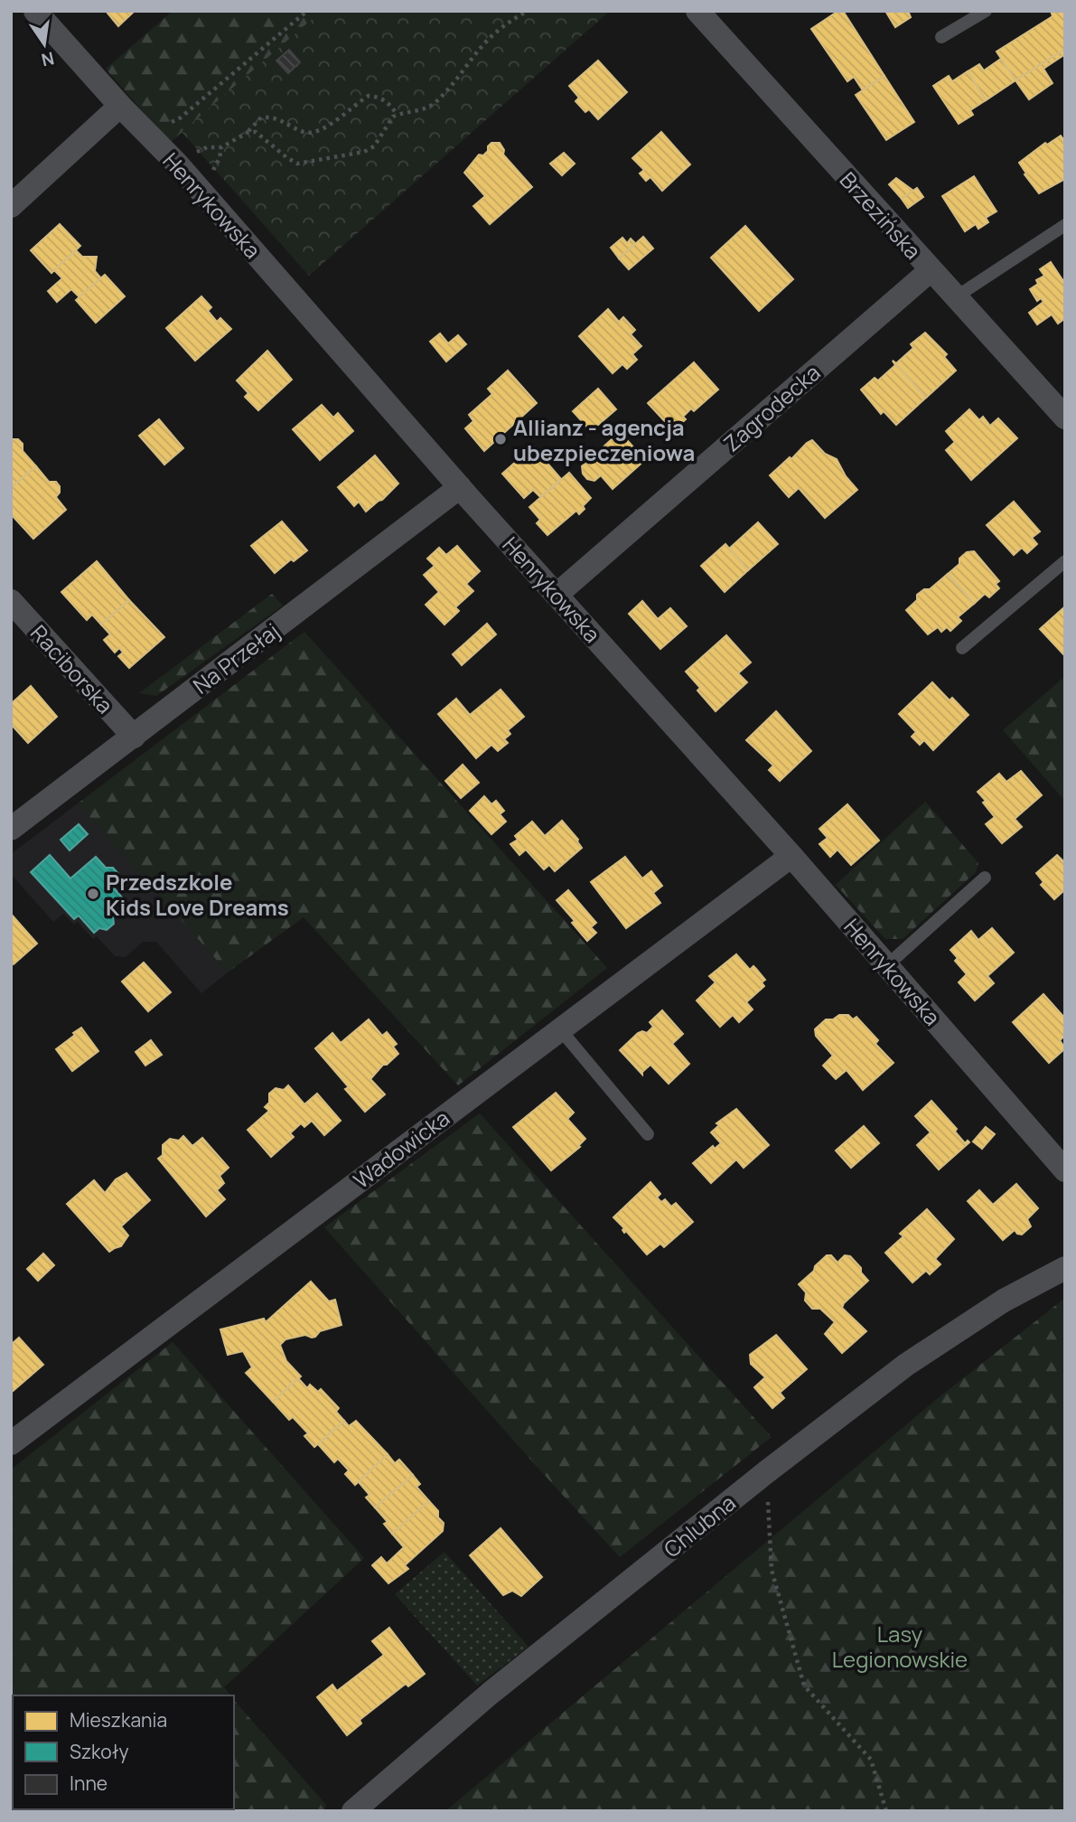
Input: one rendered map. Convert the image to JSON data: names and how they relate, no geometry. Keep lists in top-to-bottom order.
{
  "streets": {
    "street": [
      "Henrykowska",
      "Brzezińska",
      "Zagrodecka",
      "Na Przełaj",
      "Raciborska",
      "Wadowicka",
      "Chlubna"
    ]
  },
  "crossings": [
    ["Henrykowska", "Zagrodecka"],
    ["Henrykowska", "Na Przełaj"],
    ["Henrykowska", "Wadowicka"],
    ["Brzezińska", "Zagrodecka"],
    ["Na Przełaj", "Raciborska"]
  ],
  "parks": ["Lasy Legionowskie"],
  "places": ["Allianz - agencja ubezpieczeniowa", "Przedszkole Kids Love Dreams"],
  "legend": ["Mieszkania", "Szkoły", "Inne"],
  "north": "bottom"
}
